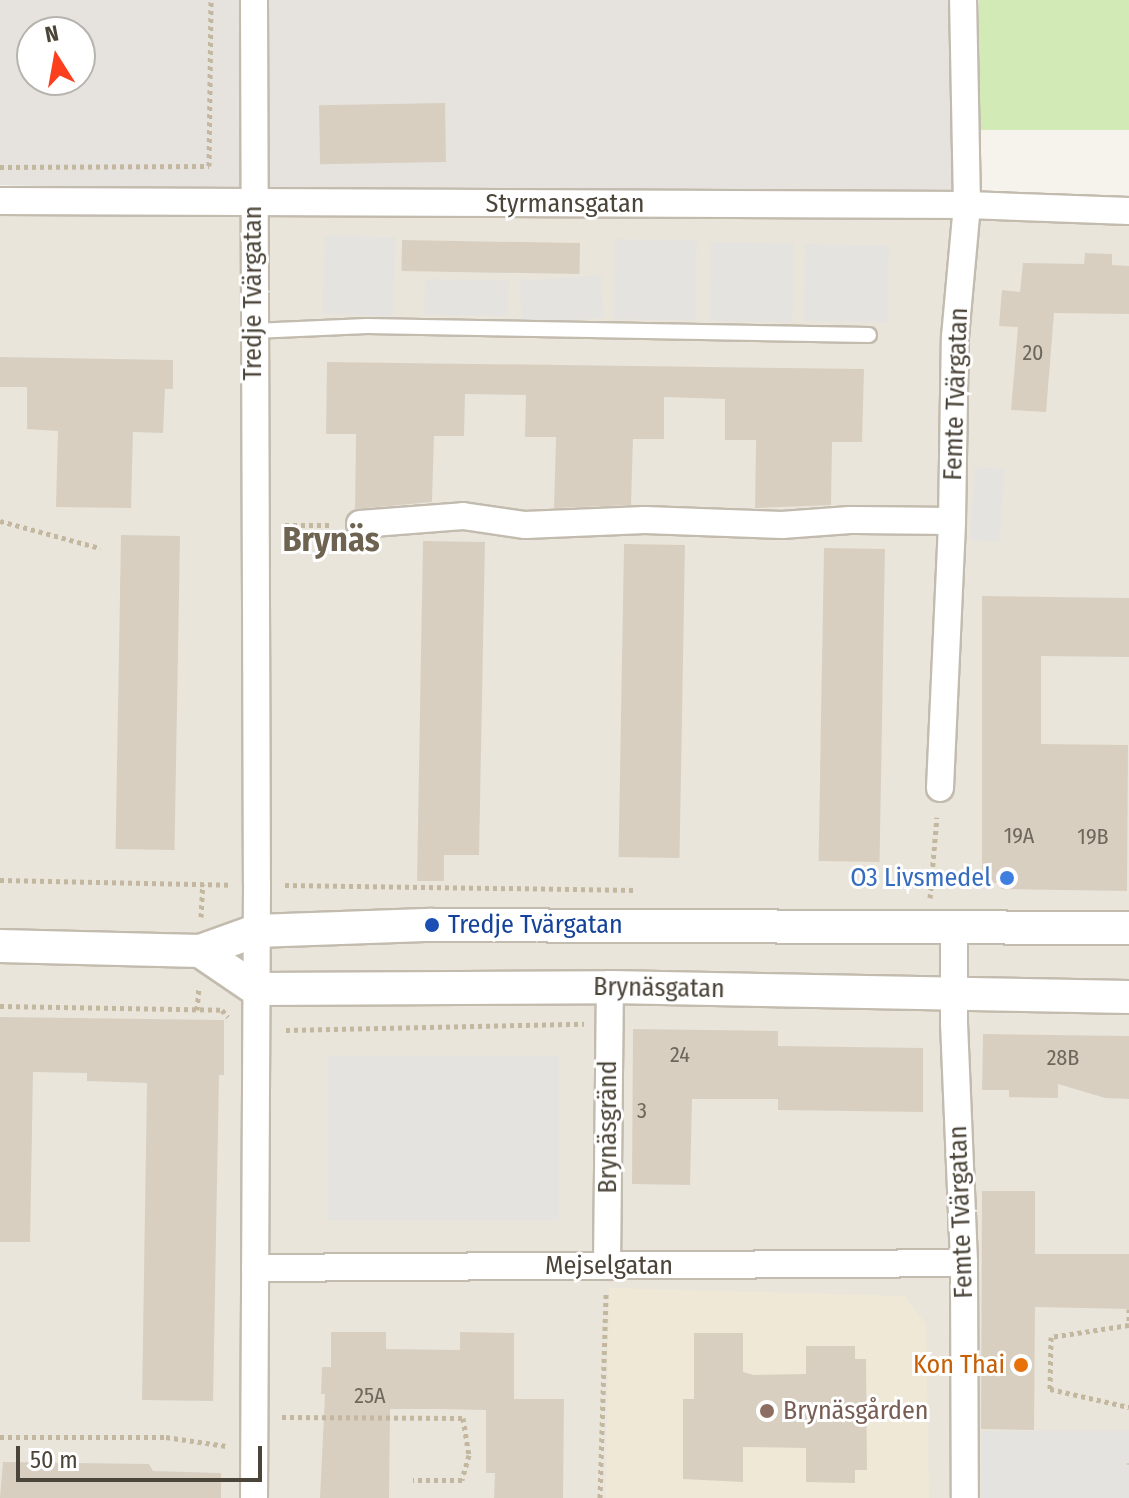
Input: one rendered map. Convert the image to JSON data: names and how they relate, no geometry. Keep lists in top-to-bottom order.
{
  "streets": {
    "street": [
      "Styrmansgatan",
      "Tredje Tvärgatan",
      "Femte Tvärgatan",
      "Brynäsgatan",
      "Brynäsgränd",
      "Mejselgatan"
    ]
  },
  "crossings": [
    ["Styrmansgatan", "Tredje Tvärgatan"],
    ["Styrmansgatan", "Femte Tvärgatan"],
    ["Tredje Tvärgatan", "Brynäsgatan"],
    ["Tredje Tvärgatan", "Mejselgatan"],
    ["Femte Tvärgatan", "Brynäsgatan"],
    ["Femte Tvärgatan", "Mejselgatan"],
    ["Brynäsgatan", "Brynäsgränd"],
    ["Brynäsgränd", "Mejselgatan"]
  ],
  "districts": ["Brynäs"],
  "places": [
    "O3 Livsmedel",
    "Tredje Tvärgatan",
    "Kon Thai",
    "Brynäsgården"
  ],
  "house_numbers": [
    "20",
    "19A",
    "19B",
    "24",
    "28B",
    "3",
    "25A"
  ],
  "scale_bar": "50 m",
  "north": "top"
}
